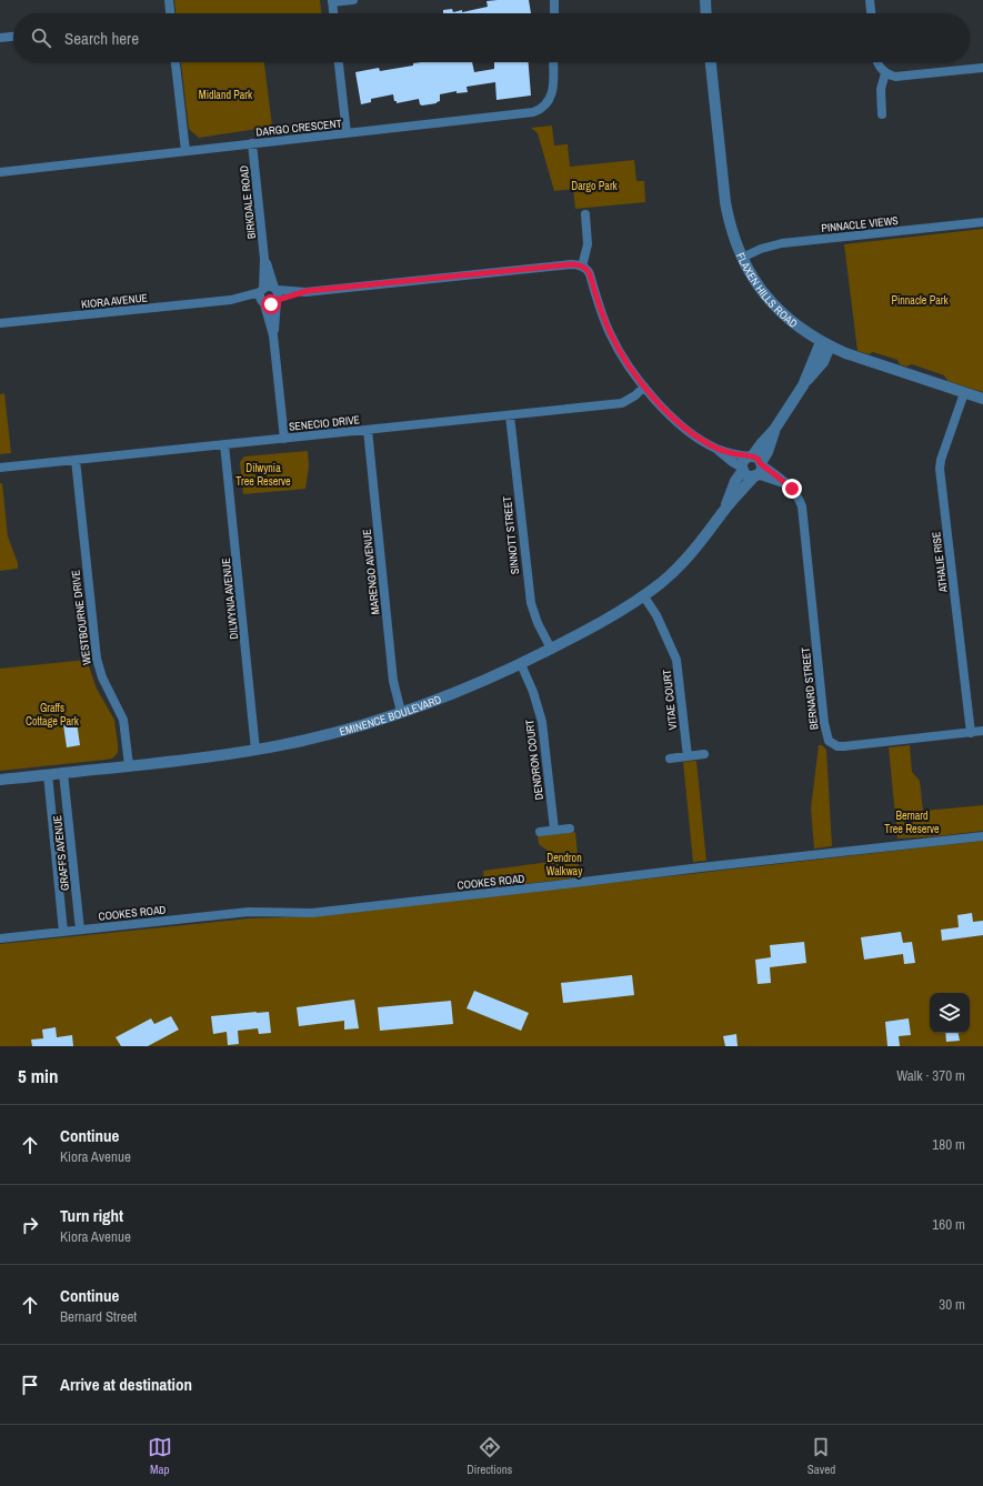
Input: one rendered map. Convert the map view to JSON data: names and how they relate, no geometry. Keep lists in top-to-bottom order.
{
  "streets": {
    "street": [
      "DARGO CRESCENT",
      "BIRKDALE ROAD",
      "PINNACLE VIEWS",
      "FLAXEN HILLS ROAD",
      "KIORA AVENUE",
      "SENECIO DRIVE",
      "SINNOTT STREET",
      "ATHALIE RISE",
      "MARENGO AVENUE",
      "DILWYNIA AVENUE",
      "WESTBOURNE DRIVE",
      "BERNARD STREET",
      "VITAE COURT",
      "EMINENCE BOULEVARD",
      "DENDRON COURT",
      "GRAFFS AVENUE",
      "COOKES ROAD"
    ]
  },
  "crossings": [
    ["DARGO CRESCENT", "BIRKDALE ROAD"],
    ["BIRKDALE ROAD", "KIORA AVENUE"],
    ["BIRKDALE ROAD", "SENECIO DRIVE"],
    ["PINNACLE VIEWS", "FLAXEN HILLS ROAD"],
    ["FLAXEN HILLS ROAD", "ATHALIE RISE"],
    ["FLAXEN HILLS ROAD", "EMINENCE BOULEVARD"],
    ["SENECIO DRIVE", "SINNOTT STREET"],
    ["SENECIO DRIVE", "MARENGO AVENUE"],
    ["SENECIO DRIVE", "DILWYNIA AVENUE"],
    ["SENECIO DRIVE", "WESTBOURNE DRIVE"],
    ["SINNOTT STREET", "EMINENCE BOULEVARD"],
    ["ATHALIE RISE", "BERNARD STREET"],
    ["MARENGO AVENUE", "EMINENCE BOULEVARD"],
    ["DILWYNIA AVENUE", "EMINENCE BOULEVARD"],
    ["WESTBOURNE DRIVE", "EMINENCE BOULEVARD"],
    ["BERNARD STREET", "EMINENCE BOULEVARD"],
    ["VITAE COURT", "EMINENCE BOULEVARD"],
    ["EMINENCE BOULEVARD", "DENDRON COURT"],
    ["EMINENCE BOULEVARD", "GRAFFS AVENUE"],
    ["GRAFFS AVENUE", "COOKES ROAD"]
  ],
  "parks": [
    "Midland Park",
    "Dargo Park",
    "Pinnacle Park",
    "Dilwynia Tree Reserve",
    "Graffs Cottage Park",
    "Bernard Tree Reserve",
    "Dendron Walkway"
  ],
  "page": {
    "search": "Search here",
    "heading": ["5 min", "Walk · 370 m"],
    "list": [
      ["Continue", "Kiora Avenue", "180 m"],
      ["Turn right", "Kiora Avenue", "160 m"],
      ["Continue", "Bernard Street", "30 m"],
      "Arrive at destination"
    ],
    "nav": ["Map", "Directions", "Saved"]
  }
}
